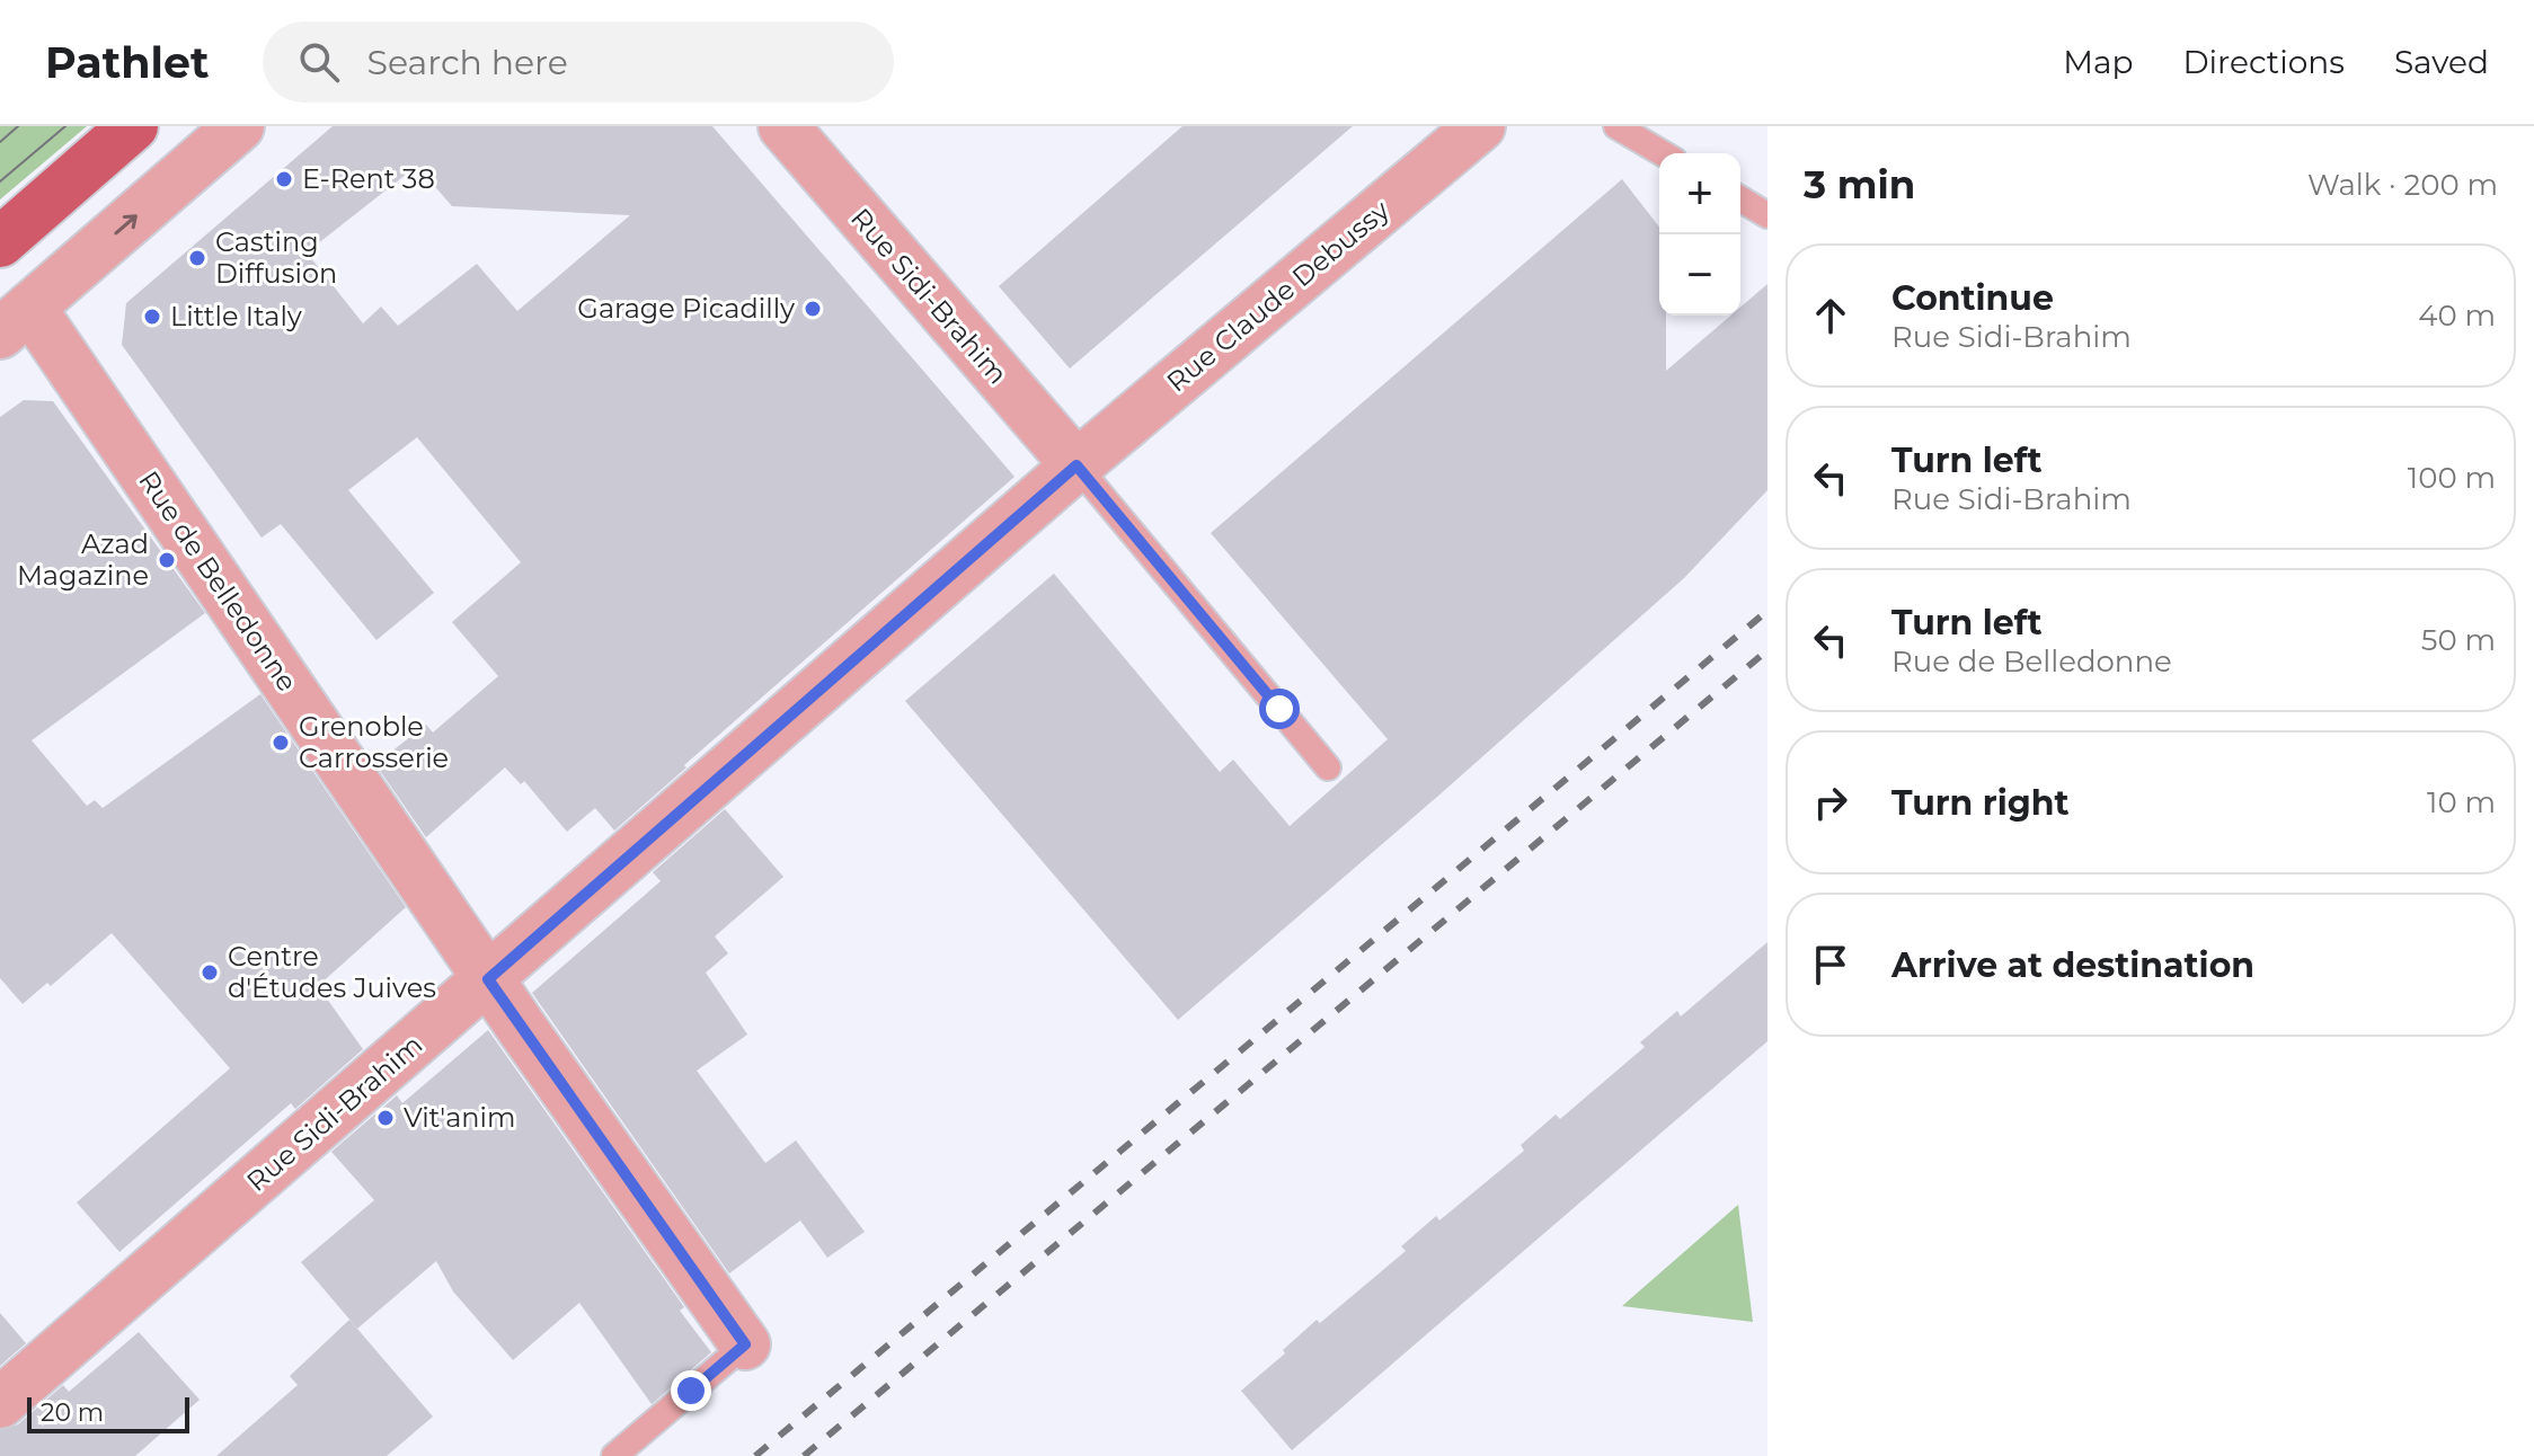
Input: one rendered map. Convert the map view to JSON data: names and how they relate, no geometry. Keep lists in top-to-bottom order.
{
  "streets": {
    "street": ["Rue Sidi-Brahim", "Rue Claude Debussy", "Rue de Belledonne"]
  },
  "crossings": [
    ["Rue Sidi-Brahim", "Rue Claude Debussy"],
    ["Rue Sidi-Brahim", "Rue de Belledonne"]
  ],
  "places": [
    "E-Rent 38",
    "Casting Diffusion",
    "Garage Picadilly",
    "Little Italy",
    "Azad Magazine",
    "Grenoble Carrosserie",
    "Centre d'Études Juives",
    "Vit'anim"
  ],
  "scale_bar": "20 m",
  "page": {
    "header": "Pathlet",
    "search": "Search here",
    "nav": ["Map", "Directions", "Saved"],
    "heading": ["3 min", "Walk · 200 m"],
    "map_buttons": ["+", "−"],
    "list": [
      ["Continue", "Rue Sidi-Brahim", "40 m"],
      ["Turn left", "Rue Sidi-Brahim", "100 m"],
      ["Turn left", "Rue de Belledonne", "50 m"],
      ["Turn right", "10 m"],
      "Arrive at destination"
    ],
    "scale": "20 m"
  }
}
